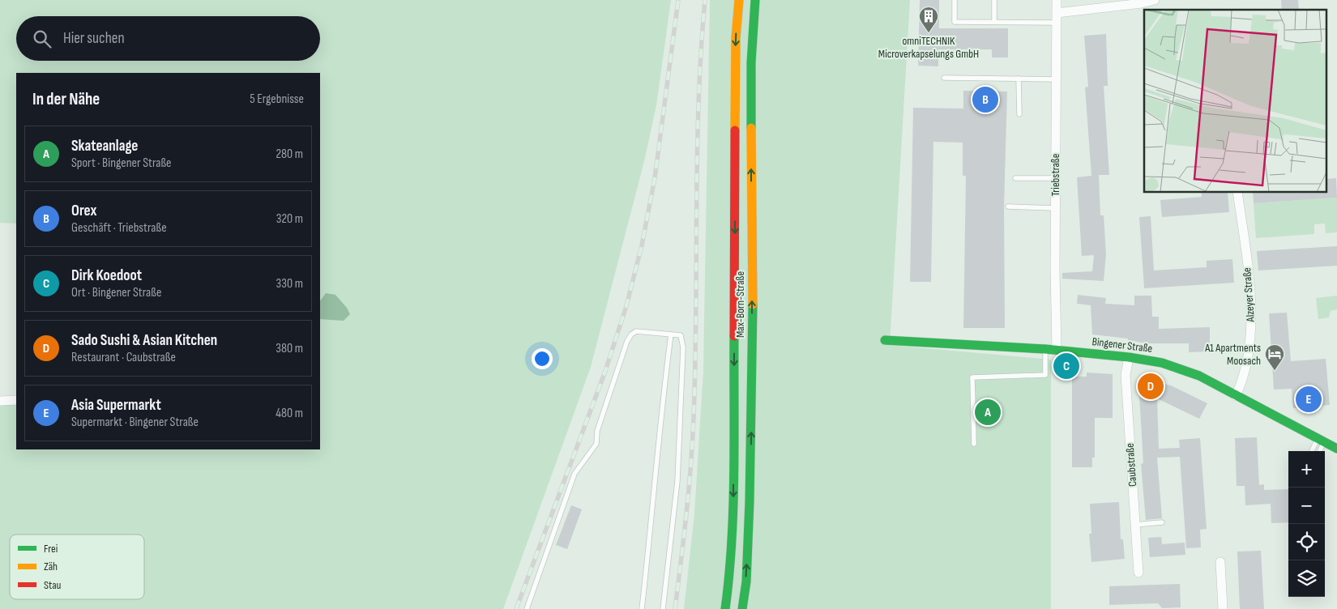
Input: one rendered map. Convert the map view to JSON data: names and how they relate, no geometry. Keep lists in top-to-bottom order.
{
  "streets": {
    "main road": ["Max-Born-Straße", "Bingener Straße"],
    "street": ["Triebstraße", "Alzeyer Straße", "Caubstraße"]
  },
  "crossings": [
    ["Triebstraße", "Bingener Straße"],
    ["Alzeyer Straße", "Bingener Straße"],
    ["Bingener Straße", "Caubstraße"]
  ],
  "places": {
    "building": ["omniTECHNIK Microverkapselungs GmbH"],
    "hotel": ["A1 Apartments Moosach"]
  },
  "legend": ["Frei", "Zäh", "Stau"],
  "page": {
    "search": "Hier suchen",
    "heading": ["In der Nähe", "5 Ergebnisse"],
    "pins": [
      "B",
      "C",
      "D",
      "E",
      "A"
    ],
    "list": [
      {
        "mark": "A",
        "name": "Skateanlage",
        "note": "Sport · Bingener Straße",
        "value": "280 m"
      },
      {
        "mark": "B",
        "name": "Orex",
        "note": "Geschäft · Triebstraße",
        "value": "320 m"
      },
      {
        "mark": "C",
        "name": "Dirk Koedoot",
        "note": "Ort · Bingener Straße",
        "value": "330 m"
      },
      {
        "mark": "D",
        "name": "Sado Sushi & Asian Kitchen",
        "note": "Restaurant · Caubstraße",
        "value": "380 m"
      },
      {
        "mark": "E",
        "name": "Asia Supermarkt",
        "note": "Supermarkt · Bingener Straße",
        "value": "480 m"
      }
    ],
    "map_buttons": ["+", "−"]
  }
}
